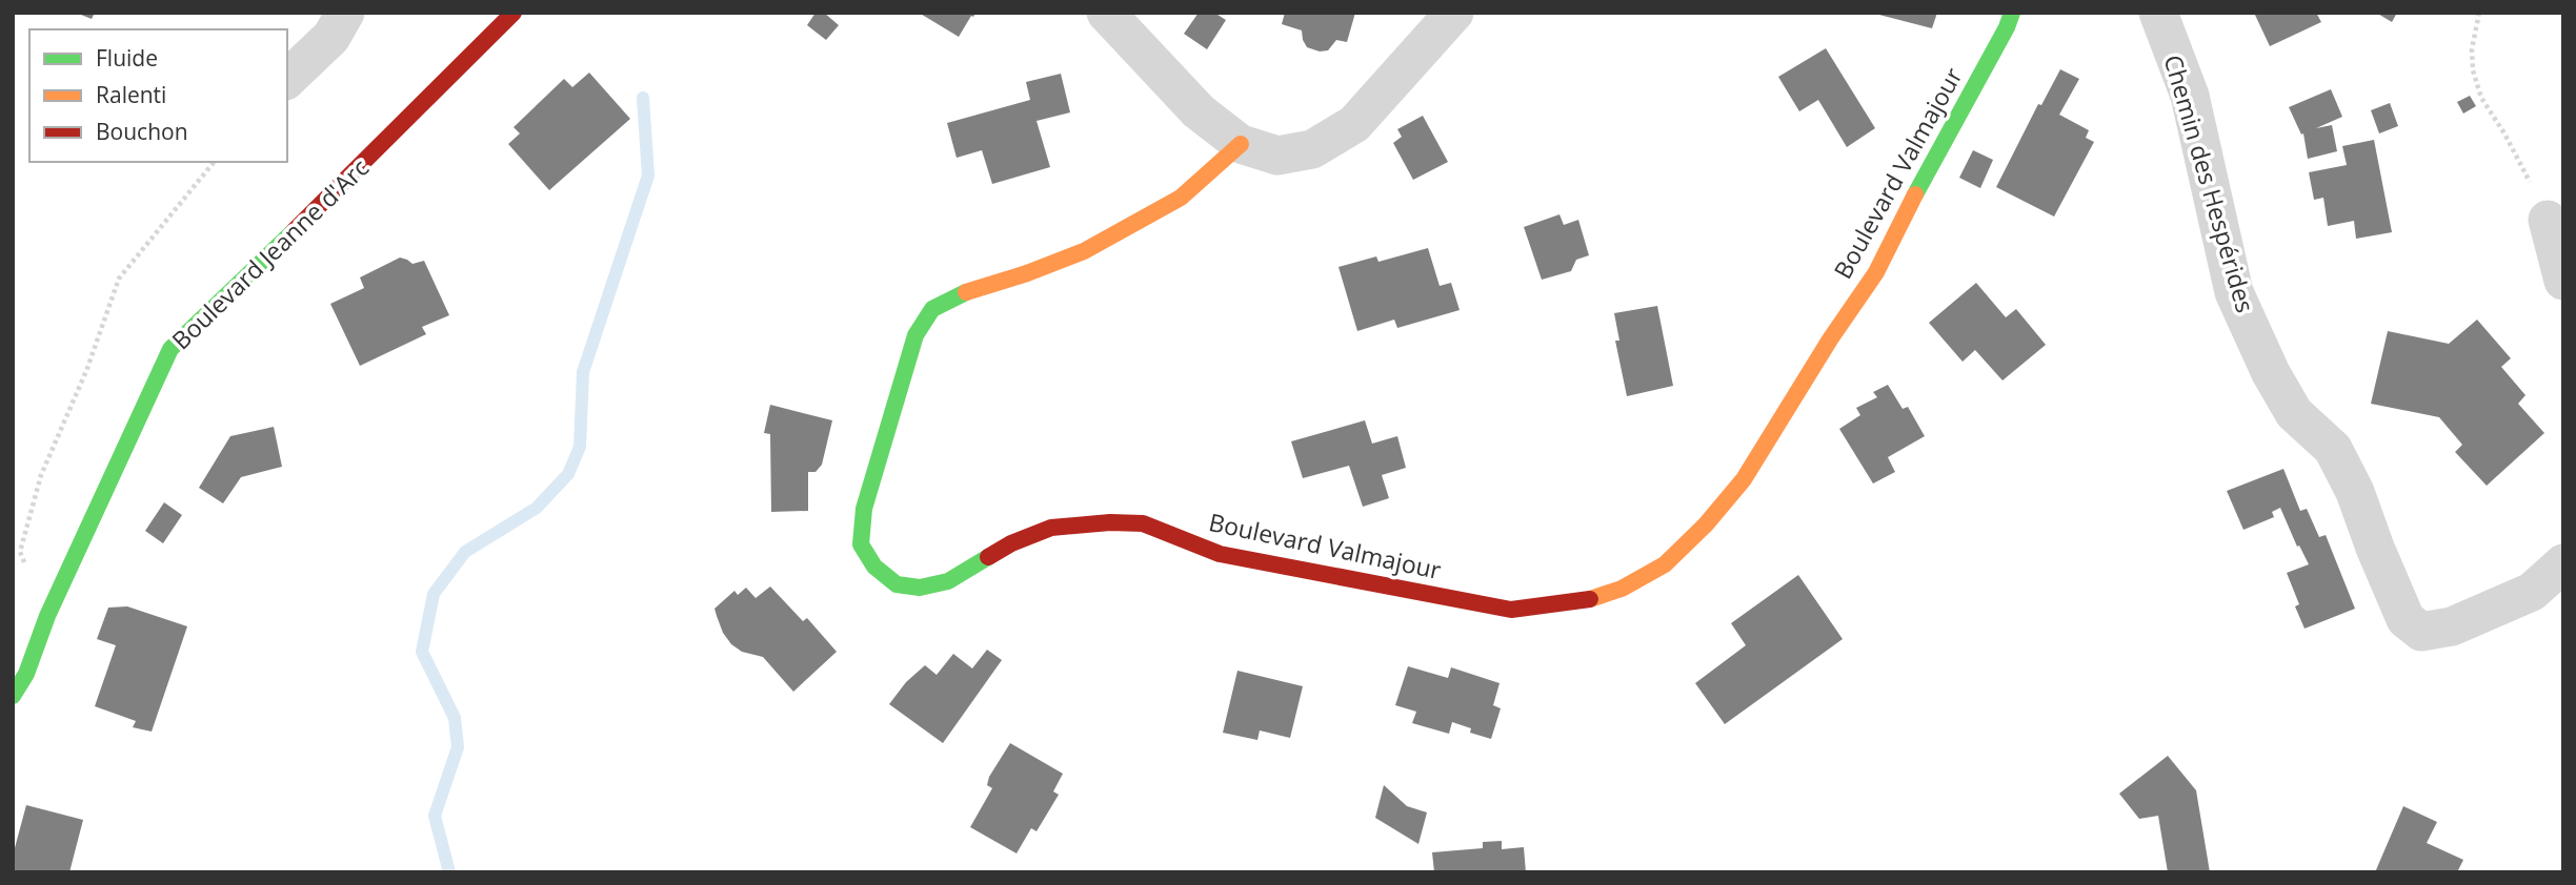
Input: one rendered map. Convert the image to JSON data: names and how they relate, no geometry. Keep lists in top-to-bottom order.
{
  "streets": {
    "street": ["Boulevard Valmajour", "Chemin des Hespérides", "Boulevard Jeanne d'Arc"]
  },
  "legend": ["Fluide", "Ralenti", "Bouchon"]
}
